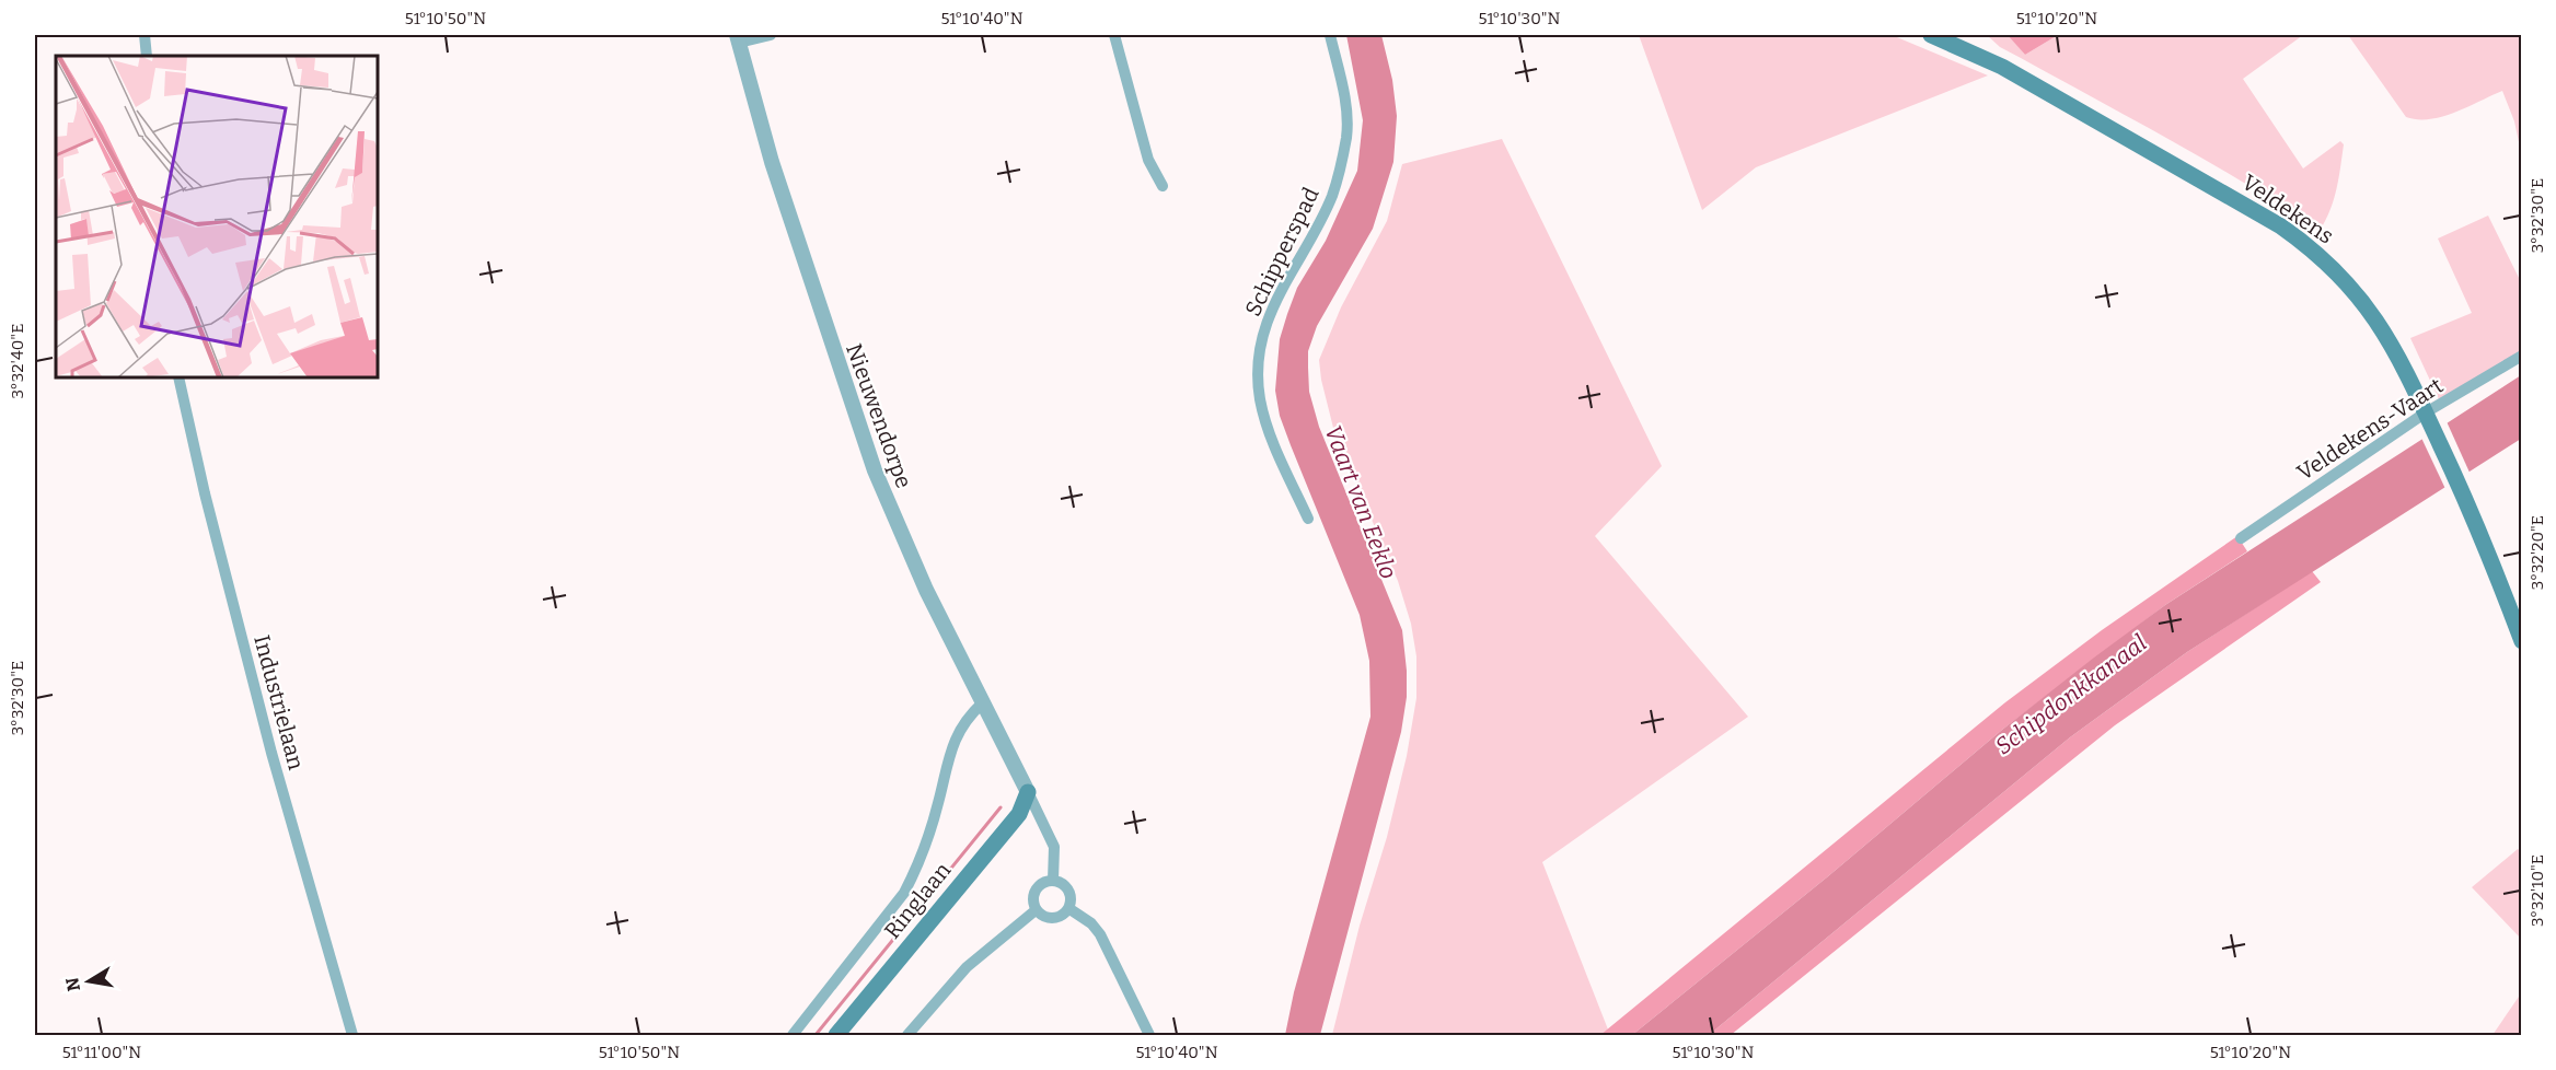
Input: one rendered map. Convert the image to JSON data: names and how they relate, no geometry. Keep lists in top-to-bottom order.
{
  "streets": {
    "main road": ["Veldekens", "Ringlaan"],
    "street": [
      "Schipperspad",
      "Nieuwendorpe",
      "Veldekens-Vaart",
      "Industrielaan"
    ]
  },
  "crossings": [
    ["Veldekens", "Veldekens-Vaart"],
    ["Nieuwendorpe", "Ringlaan"]
  ],
  "water": ["Vaart van Eeklo", "Schipdonkkanaal"],
  "north": "left",
  "coordinates": [
    "51°10'50\"N",
    "51°10'40\"N",
    "51°10'30\"N",
    "51°10'20\"N",
    "3°32'30\"E",
    "3°32'40\"E",
    "3°32'20\"E",
    "3°32'10\"E",
    "51°11'00\"N"
  ]
}
